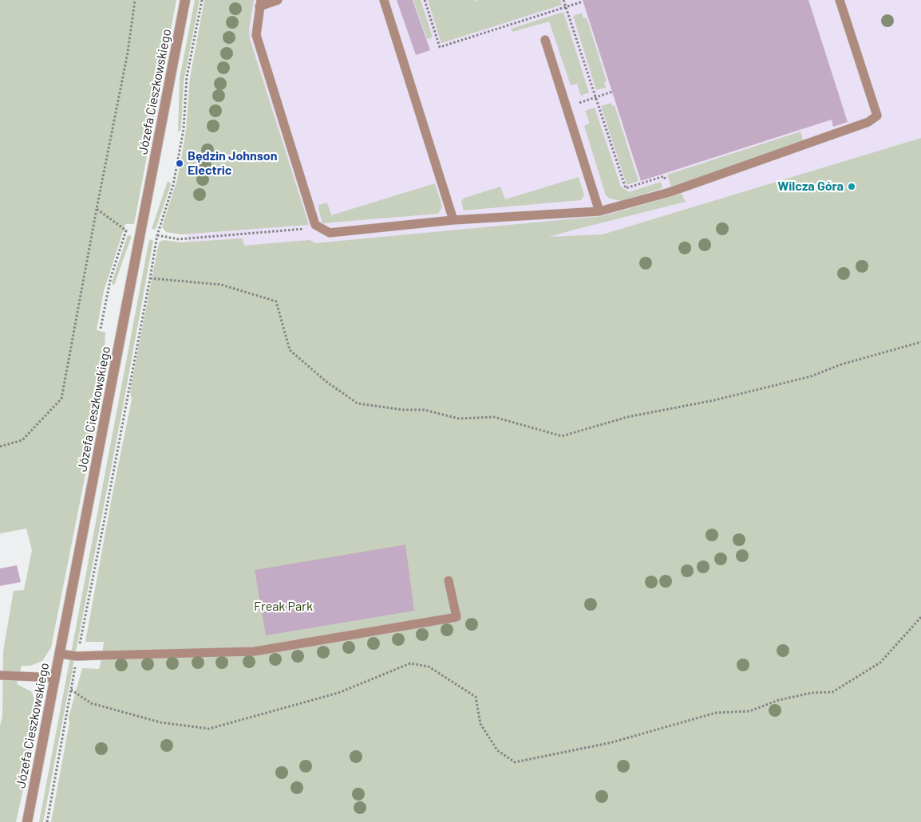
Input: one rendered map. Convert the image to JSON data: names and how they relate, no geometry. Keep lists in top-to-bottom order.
{
  "streets": {
    "street": ["Józefa Cieszkowskiego"]
  },
  "parks": ["Freak Park"],
  "places": ["Będzin Johnson Electric", "Wilcza Góra"]
}
